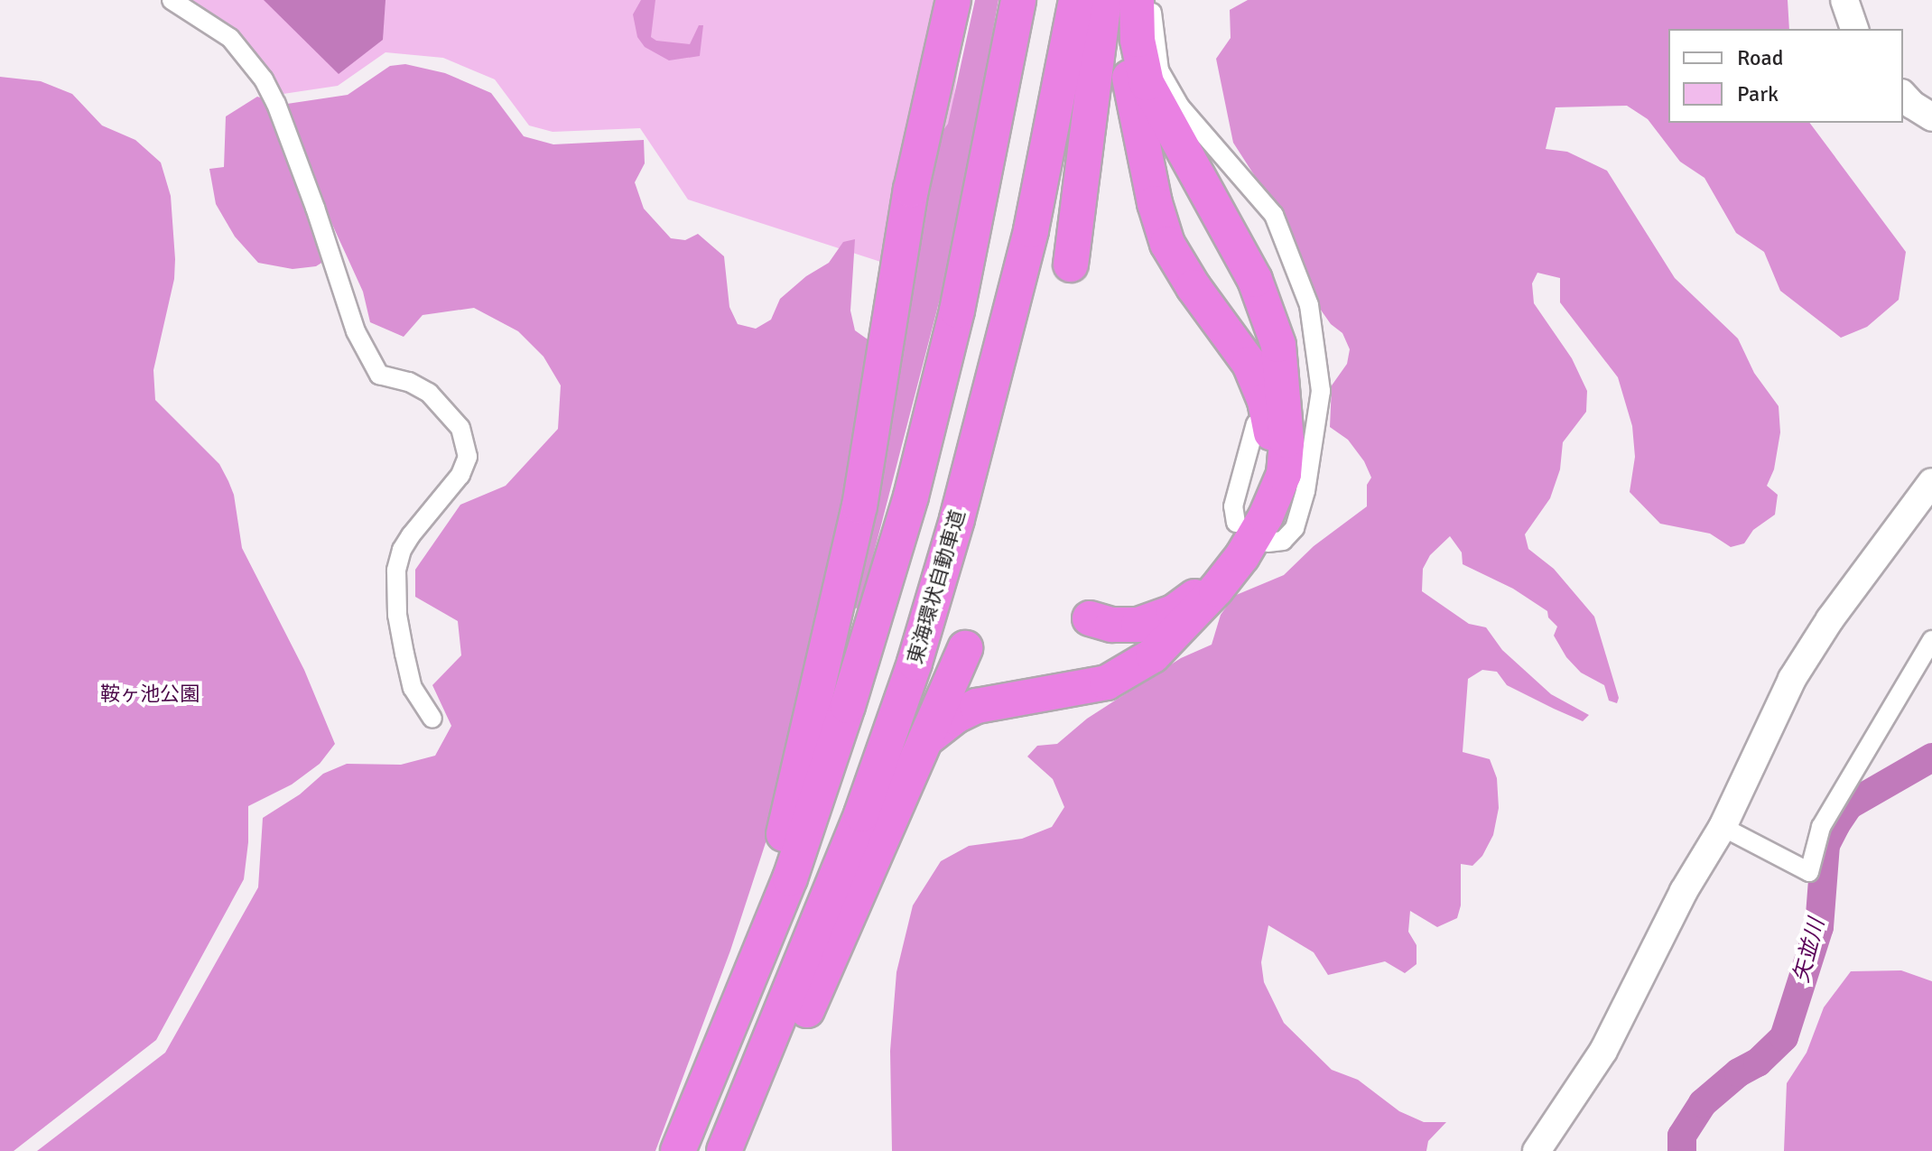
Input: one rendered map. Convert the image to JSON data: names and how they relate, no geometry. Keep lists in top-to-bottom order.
{
  "streets": {
    "highway": ["東海環状自動車道"]
  },
  "water": ["矢並川"],
  "parks": ["鞍ヶ池公園"],
  "legend": ["Road", "Park"]
}
